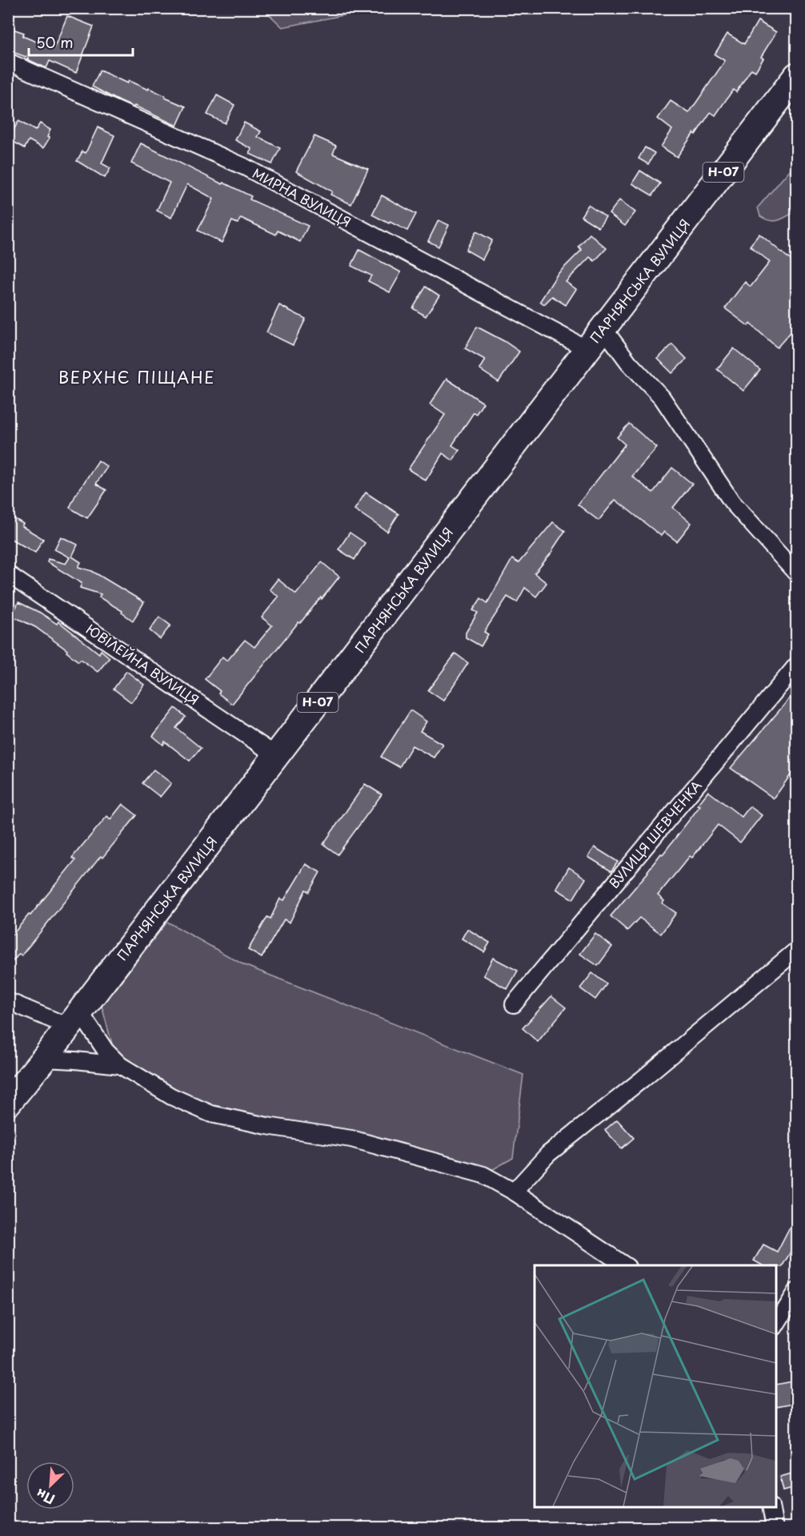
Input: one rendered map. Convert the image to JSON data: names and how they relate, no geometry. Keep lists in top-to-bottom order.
{
  "streets": {
    "main road": ["Н-07", "ПАРНЯНСЬКА ВУЛИЦЯ"],
    "street": ["МИРНА ВУЛИЦЯ", "ЮВІЛЕЙНА ВУЛИЦЯ", "ВУЛИЦЯ ШЕВЧЕНКА"]
  },
  "crossings": [
    ["МИРНА ВУЛИЦЯ", "ПАРНЯНСЬКА ВУЛИЦЯ"],
    ["ПАРНЯНСЬКА ВУЛИЦЯ", "ЮВІЛЕЙНА ВУЛИЦЯ"]
  ],
  "districts": ["ВЕРХНЄ ПІЩАНЕ"],
  "scale_bar": "50 m",
  "north": "bottom left"
}
